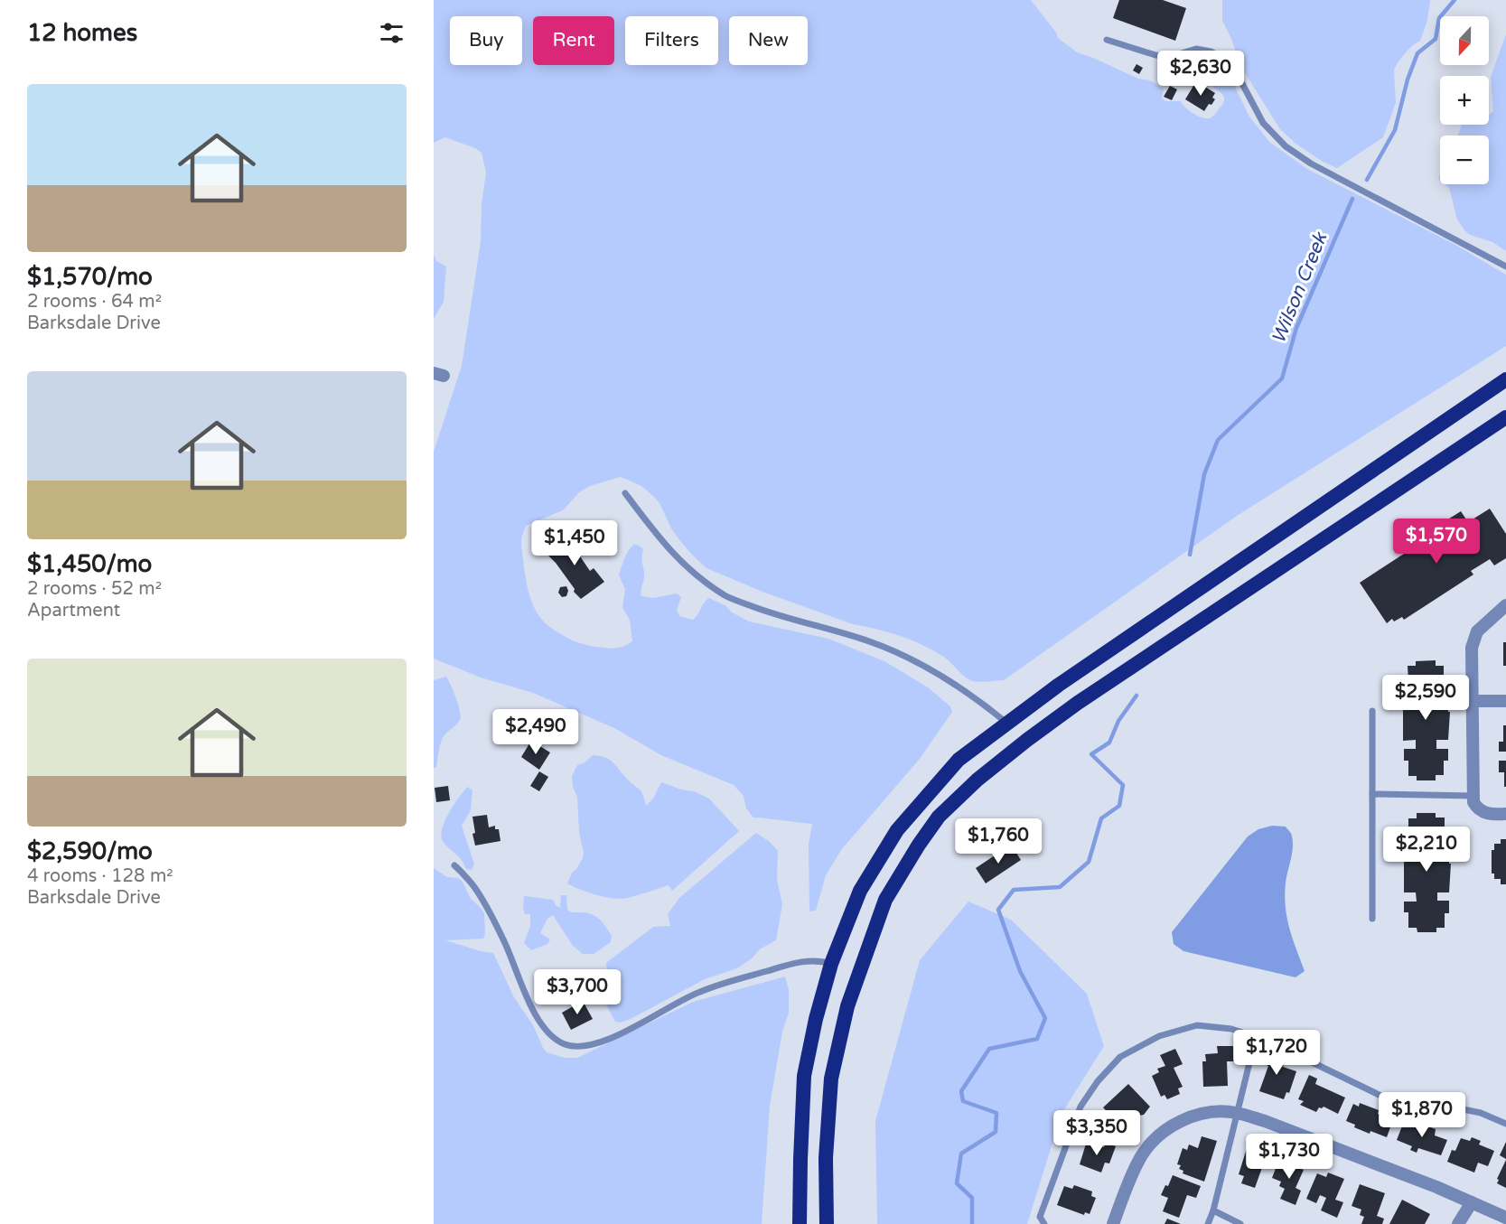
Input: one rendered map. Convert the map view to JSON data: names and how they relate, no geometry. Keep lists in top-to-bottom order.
{
  "water": ["Wilson Creek"],
  "north": "bottom",
  "page": {
    "heading": "12 homes",
    "map_buttons": ["+", "−"],
    "chip": [
      "Buy",
      "Rent",
      "Filters",
      "New"
    ],
    "price": [
      "$2,630",
      "$1,570",
      "$1,450",
      "$2,590",
      "$2,490",
      "$1,760",
      "$2,210",
      "$3,700",
      "$1,720",
      "$1,870",
      "$3,350",
      "$1,730"
    ],
    "list": [
      {
        "name": "$1,570/mo",
        "note": "2 rooms · 64 m² · Barksdale Drive"
      },
      {
        "name": "$1,450/mo",
        "note": "2 rooms · 52 m² · Apartment"
      },
      {
        "name": "$2,590/mo",
        "note": "4 rooms · 128 m² · Barksdale Drive"
      }
    ]
  }
}
